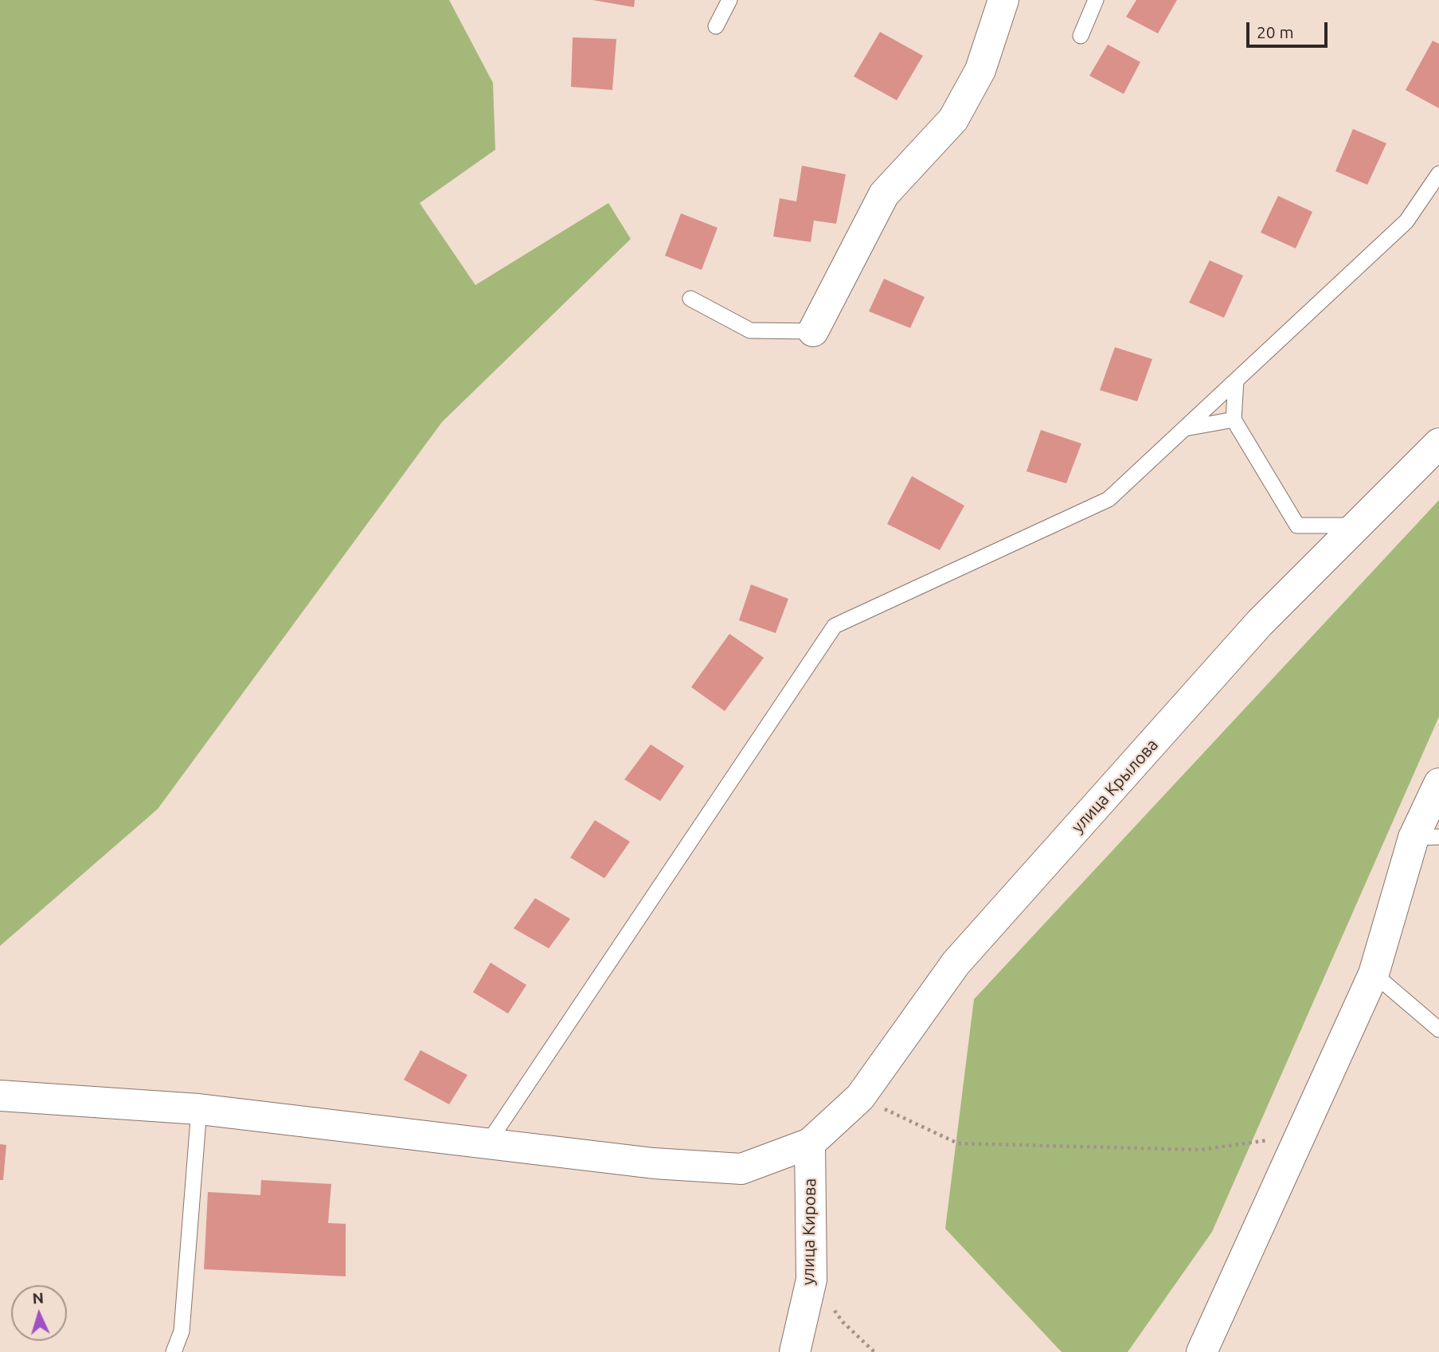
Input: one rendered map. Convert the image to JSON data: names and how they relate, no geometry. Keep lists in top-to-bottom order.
{
  "streets": {
    "street": ["улица Крылова", "улица Кирова"]
  },
  "crossings": [
    ["улица Крылова", "улица Кирова"]
  ],
  "scale_bar": "20 m",
  "north": "top"
}
